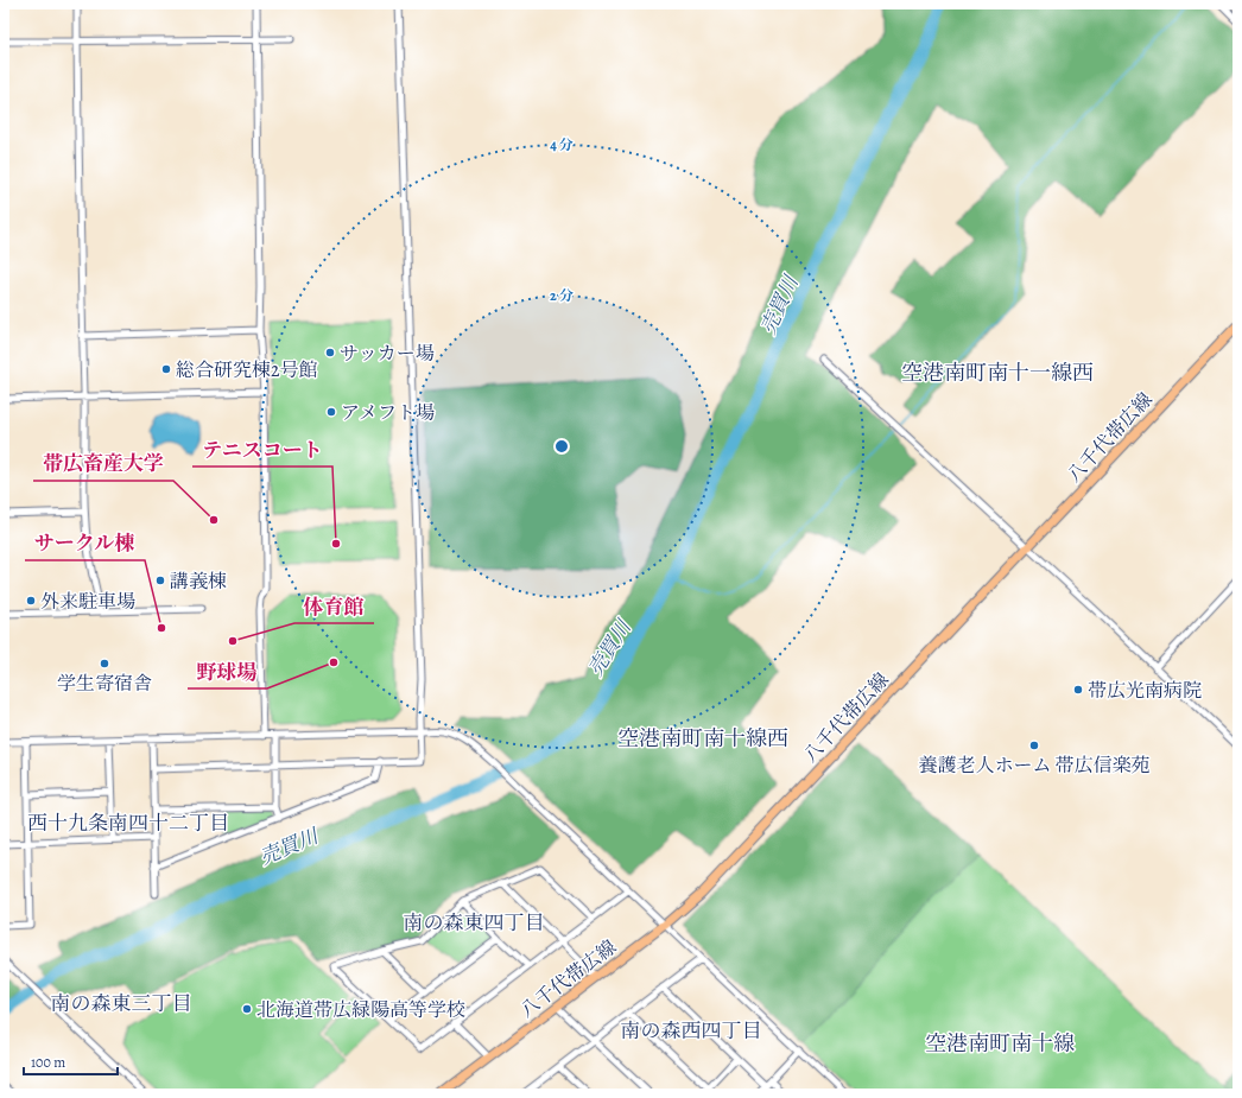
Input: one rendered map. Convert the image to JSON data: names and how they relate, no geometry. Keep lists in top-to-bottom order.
{
  "streets": {
    "main road": ["八千代帯広線"]
  },
  "districts": [
    "空港南町南十一線西",
    "空港南町南十線西",
    "西十九条南四十二丁目",
    "南の森東四丁目",
    "南の森東三丁目",
    "南の森西四丁目",
    "空港南町南十線"
  ],
  "water": ["売買川"],
  "places": [
    "サッカー場",
    "総合研究棟2号館",
    "アメフト場",
    "帯広畜産大学",
    "テニスコート",
    "講義棟",
    "外来駐車場",
    "サークル棟",
    "体育館",
    "野球場",
    "学生寄宿舎",
    "帯広光南病院",
    "養護老人ホーム 帯広信楽苑",
    "北海道帯広緑陽高等学校"
  ],
  "scale_bar": "100 m",
  "rings": ["4 分", "2 分"]
}
